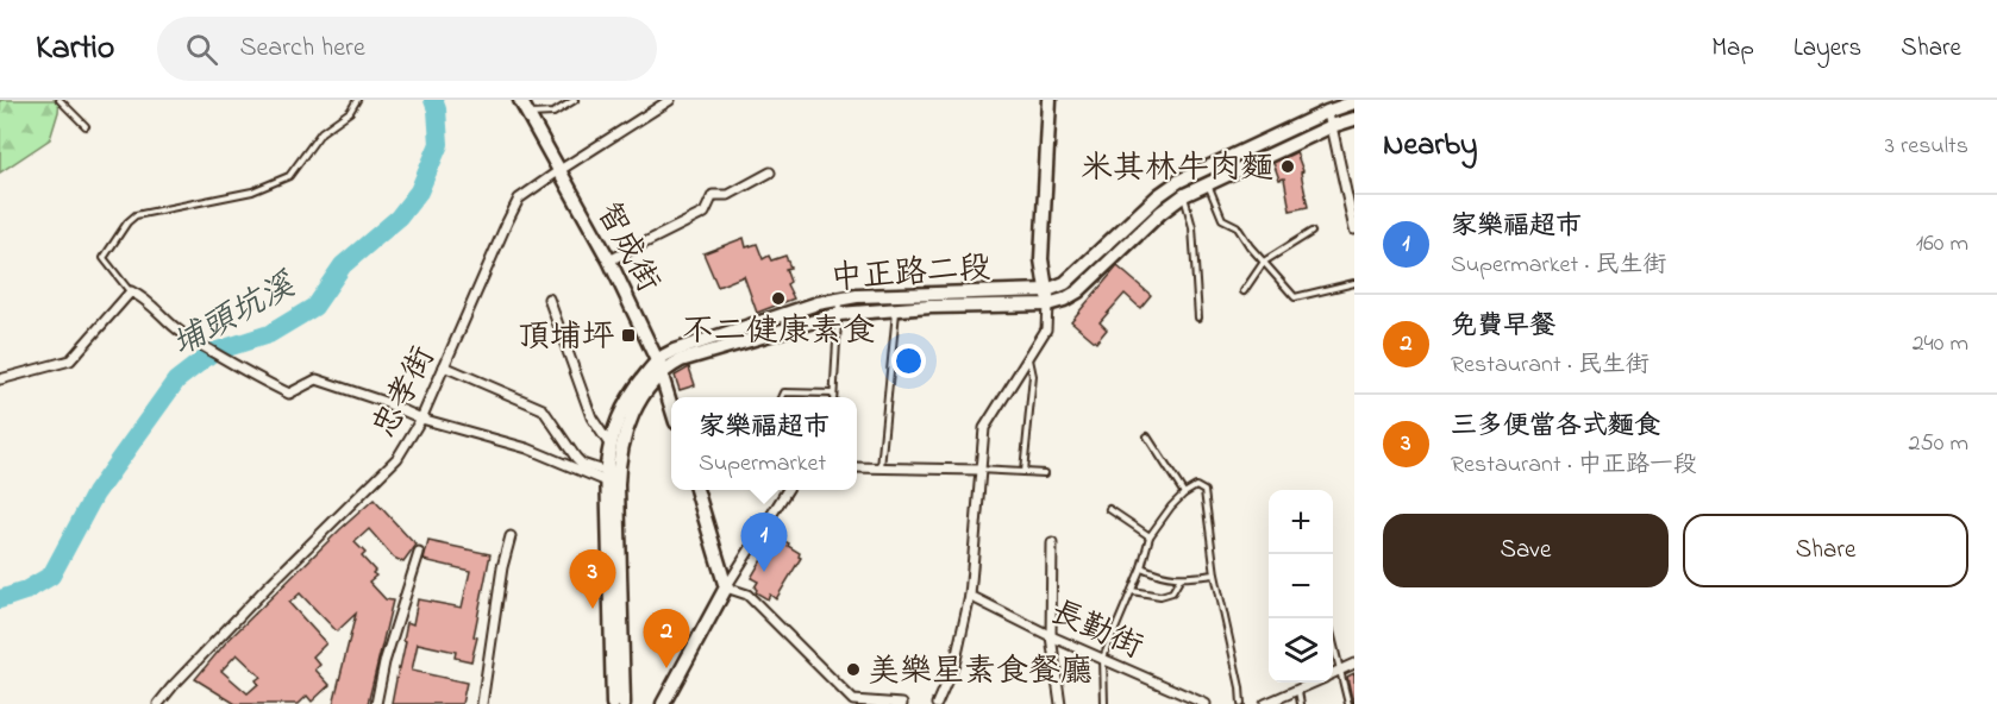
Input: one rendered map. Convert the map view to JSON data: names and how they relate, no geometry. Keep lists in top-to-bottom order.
{
  "streets": {
    "main road": ["智成街", "中正路二段"],
    "street": ["忠孝街", "長勤街"]
  },
  "crossings": [
    ["智成街", "中正路二段"],
    ["智成街", "忠孝街"]
  ],
  "water": ["埔頭坑溪"],
  "places": {
    "other": ["米其林牛肉麵", "不二健康素食", "美樂星素食餐廳"],
    "transit": ["頂埔坪"]
  },
  "page": {
    "header": "Kartio",
    "search": "Search here",
    "nav": ["Map", "Layers", "Share"],
    "heading": ["Nearby", "3 results"],
    "list": [
      {
        "mark": "1",
        "name": "家樂福超市",
        "note": "Supermarket · 民生街",
        "value": "160 m"
      },
      {
        "mark": "2",
        "name": "免費早餐",
        "note": "Restaurant · 民生街",
        "value": "240 m"
      },
      {
        "mark": "3",
        "name": "三多便當各式麵食",
        "note": "Restaurant · 中正路一段",
        "value": "250 m"
      }
    ],
    "popup": ["家樂福超市", "Supermarket"],
    "map_buttons": ["+", "−"],
    "buttons": ["Save", "Share"],
    "pins": ["1", "3", "2"]
  }
}
